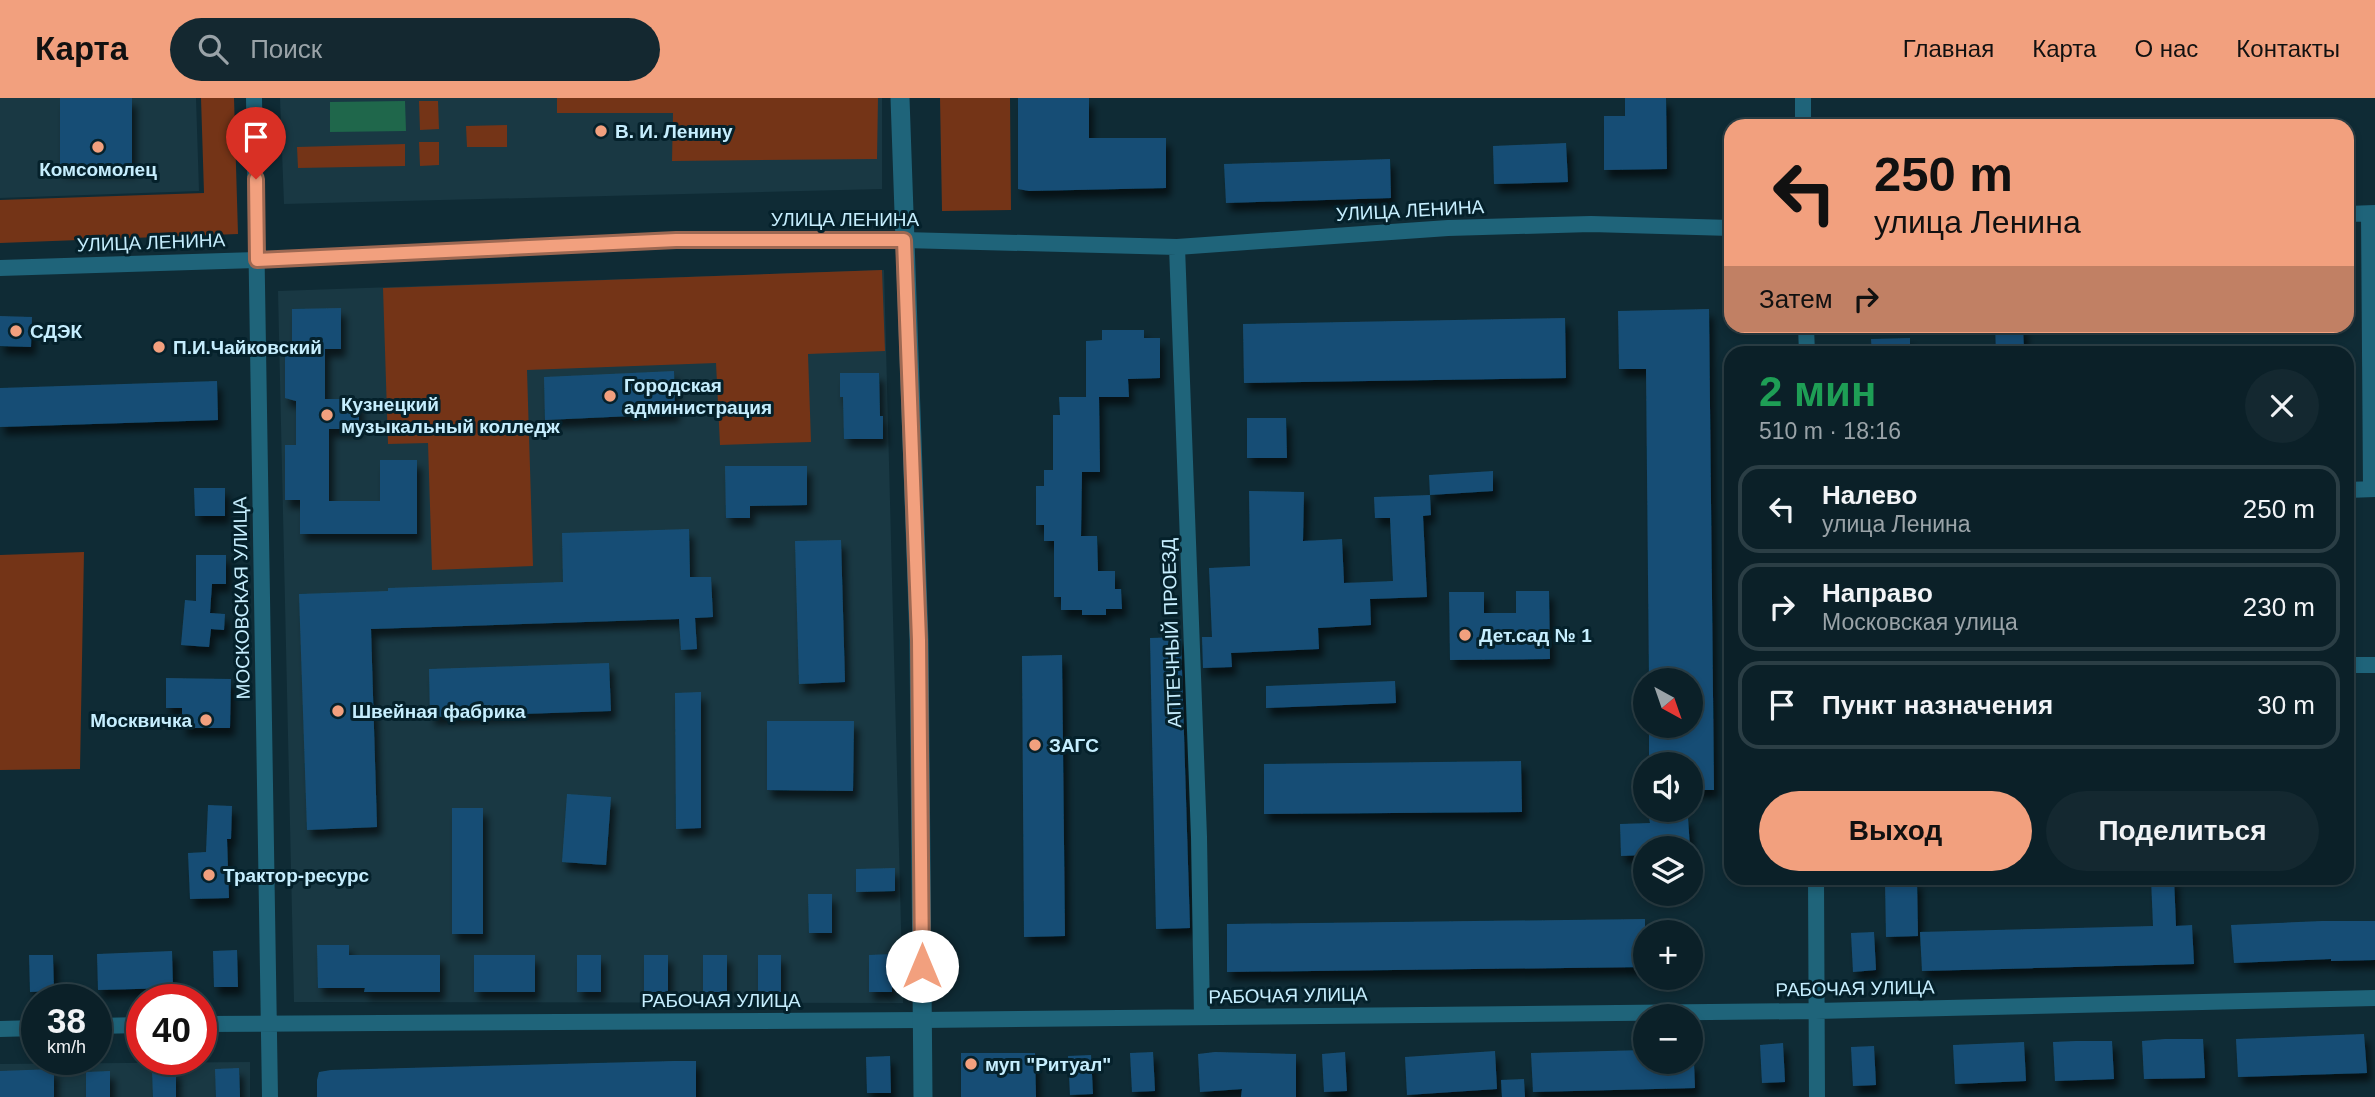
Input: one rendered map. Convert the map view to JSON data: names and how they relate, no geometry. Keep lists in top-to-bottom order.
{
  "streets": {
    "street": [
      "УЛИЦА ЛЕНИНА",
      "МОСКОВСКАЯ УЛИЦА",
      "АПТЕЧНЫЙ ПРОЕЗД",
      "РАБОЧАЯ УЛИЦА"
    ]
  },
  "crossings": [
    ["УЛИЦА ЛЕНИНА", "МОСКОВСКАЯ УЛИЦА"],
    ["УЛИЦА ЛЕНИНА", "АПТЕЧНЫЙ ПРОЕЗД"],
    ["МОСКОВСКАЯ УЛИЦА", "РАБОЧАЯ УЛИЦА"],
    ["АПТЕЧНЫЙ ПРОЕЗД", "РАБОЧАЯ УЛИЦА"]
  ],
  "places": [
    "В. И. Ленину",
    "Комсомолец",
    "СДЭК",
    "П.И.Чайковский",
    "Городская администрация",
    "Кузнецкий музыкальный колледж",
    "Дет.сад № 1",
    "Швейная фабрика",
    "Москвичка",
    "ЗАГС",
    "Трактор-ресурс",
    "муп \"Ритуал\""
  ],
  "north": "bottom right",
  "page": {
    "header": "Карта",
    "search": "Поиск",
    "nav": [
      "Главная",
      "Карта",
      "О нас",
      "Контакты"
    ],
    "turn": ["250 m", "улица Ленина"],
    "then": "Затем",
    "heading": ["2 мин", "510 m · 18:16"],
    "list": [
      {
        "name": "Налево",
        "note": "улица Ленина",
        "value": "250 m"
      },
      {
        "name": "Направо",
        "note": "Московская улица",
        "value": "230 m"
      },
      {
        "name": "Пункт назначения",
        "value": "30 m"
      }
    ],
    "map_buttons": ["+", "−"],
    "buttons": ["Выход", "Поделиться"],
    "speed": "38 km/h",
    "limit": "40"
  }
}
